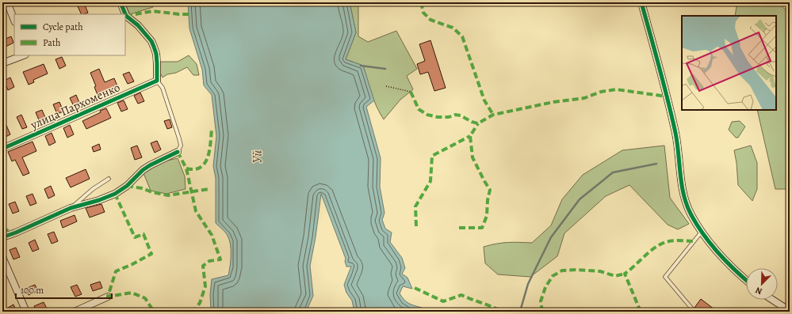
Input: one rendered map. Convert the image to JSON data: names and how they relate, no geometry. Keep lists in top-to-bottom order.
{
  "streets": {
    "street": ["улица Пархоменко"]
  },
  "water": ["Уй"],
  "legend": ["Cycle path", "Path"],
  "scale_bar": "100 m",
  "north": "bottom left"
}
